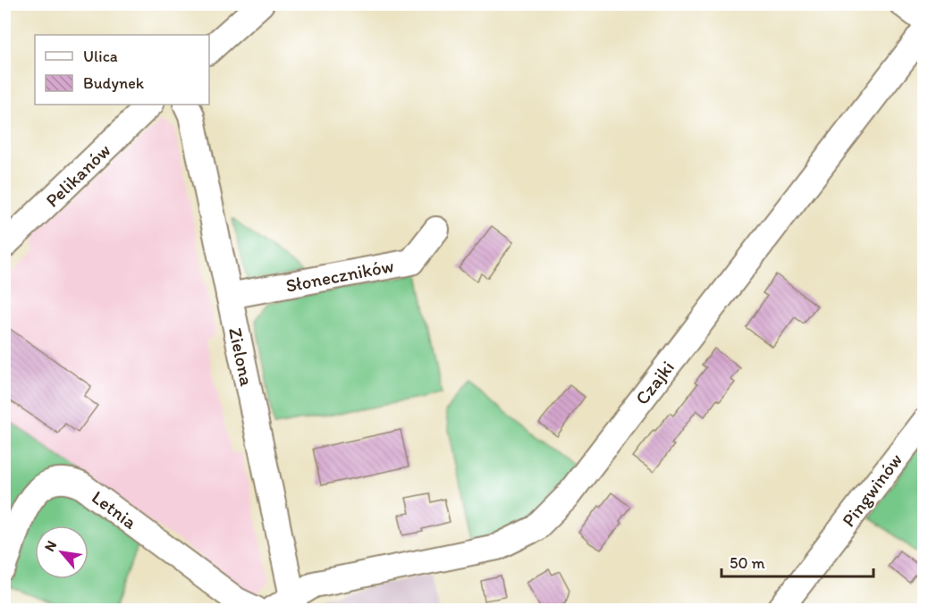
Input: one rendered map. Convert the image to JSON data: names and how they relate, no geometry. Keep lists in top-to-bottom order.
{
  "streets": {
    "street": [
      "Pelikanów",
      "Słoneczników",
      "Zielona",
      "Czajki",
      "Pingwinów",
      "Letnia"
    ]
  },
  "crossings": [
    ["Słoneczników", "Zielona"],
    ["Zielona", "Czajki"]
  ],
  "legend": ["Ulica", "Budynek"],
  "scale_bar": "50 m",
  "north": "top left"
}
